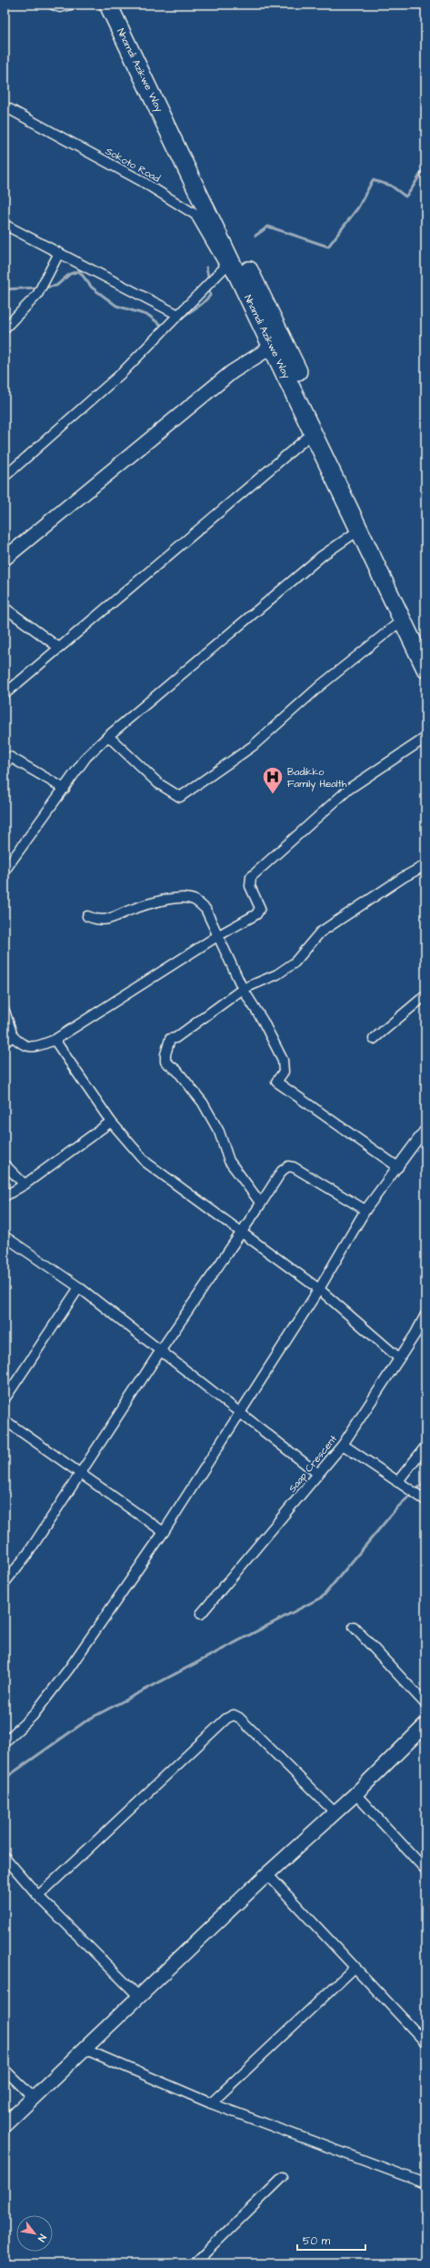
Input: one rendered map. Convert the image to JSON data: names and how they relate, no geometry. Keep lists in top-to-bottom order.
{
  "streets": {
    "highway": ["Nnamdi Azikwe Way"],
    "street": ["Sokoto Road", "Saap Crescent"]
  },
  "places": {
    "hospital": ["Badikko Family Health"]
  },
  "scale_bar": "50 m",
  "north": "bottom right"
}
